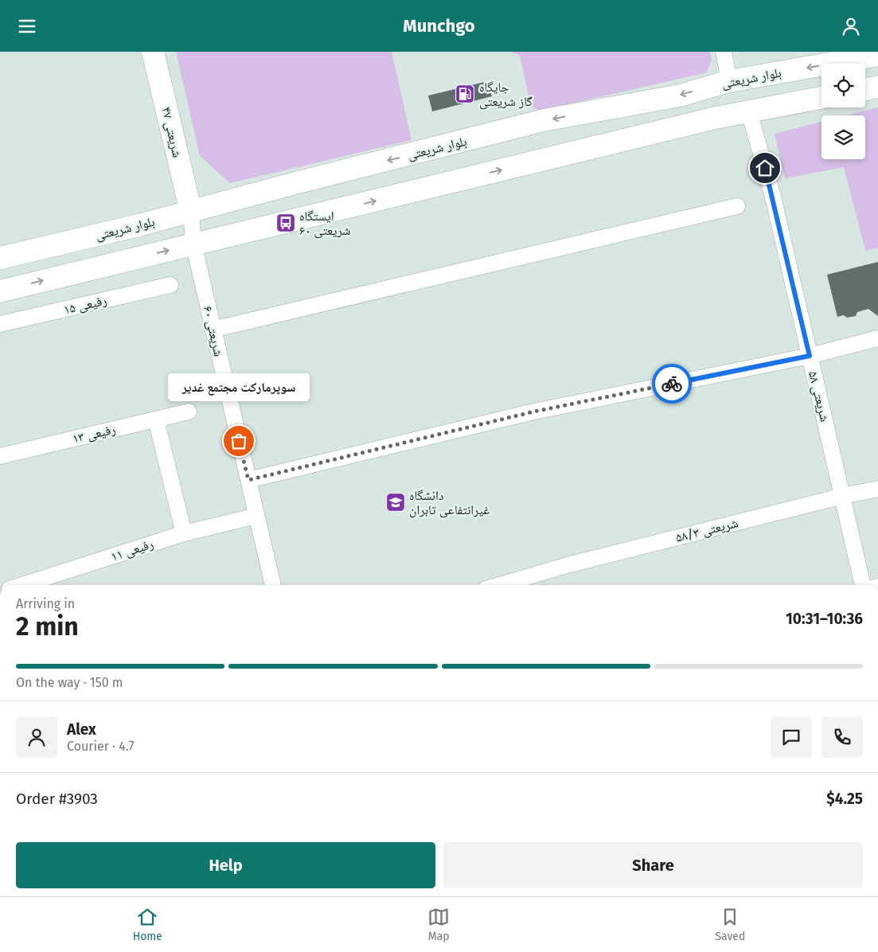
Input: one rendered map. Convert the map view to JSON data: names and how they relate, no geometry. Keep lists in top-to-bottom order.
{
  "streets": {
    "main road": ["بلوار شریعتی", "شریعتی ۴۷"],
    "street": [
      "رفیعی ۱۵",
      "شریعتی ۶۰",
      "شریعتی ۵۸",
      "رفیعی ۱۳",
      "شریعتی ۵۸/۳",
      "رفیعی ۱۱"
    ]
  },
  "crossings": [
    ["بلوار شریعتی", "شریعتی ۴۷"],
    ["بلوار شریعتی", "شریعتی ۶۰"],
    ["شریعتی ۴۷", "شریعتی ۶۰"],
    ["شریعتی ۶۰", "رفیعی ۱۱"],
    ["شریعتی ۵۸", "شریعتی ۵۸/۳"]
  ],
  "places": {
    "fuel station": ["جایگاه گاز شریعتی"],
    "bus stop": ["ایستگاه شریعتی ۶۰"],
    "other": ["سوپرمارکت مجتمع غدیر"],
    "school or university": ["دانشگاه غیرانتفاعی تابران"]
  },
  "page": {
    "header": "Munchgo",
    "bubble": "سوپرمارکت مجتمع غدیر",
    "heading": ["2 min", "Arriving in", "10:31–10:36"],
    "panel": [
      "Alex",
      "Courier · 4.7",
      "Order #3903",
      "$4.25"
    ],
    "bar": "On the way · 150 m",
    "buttons": ["Help", "Share"],
    "tabs": ["Home", "Map", "Saved"]
  }
}
